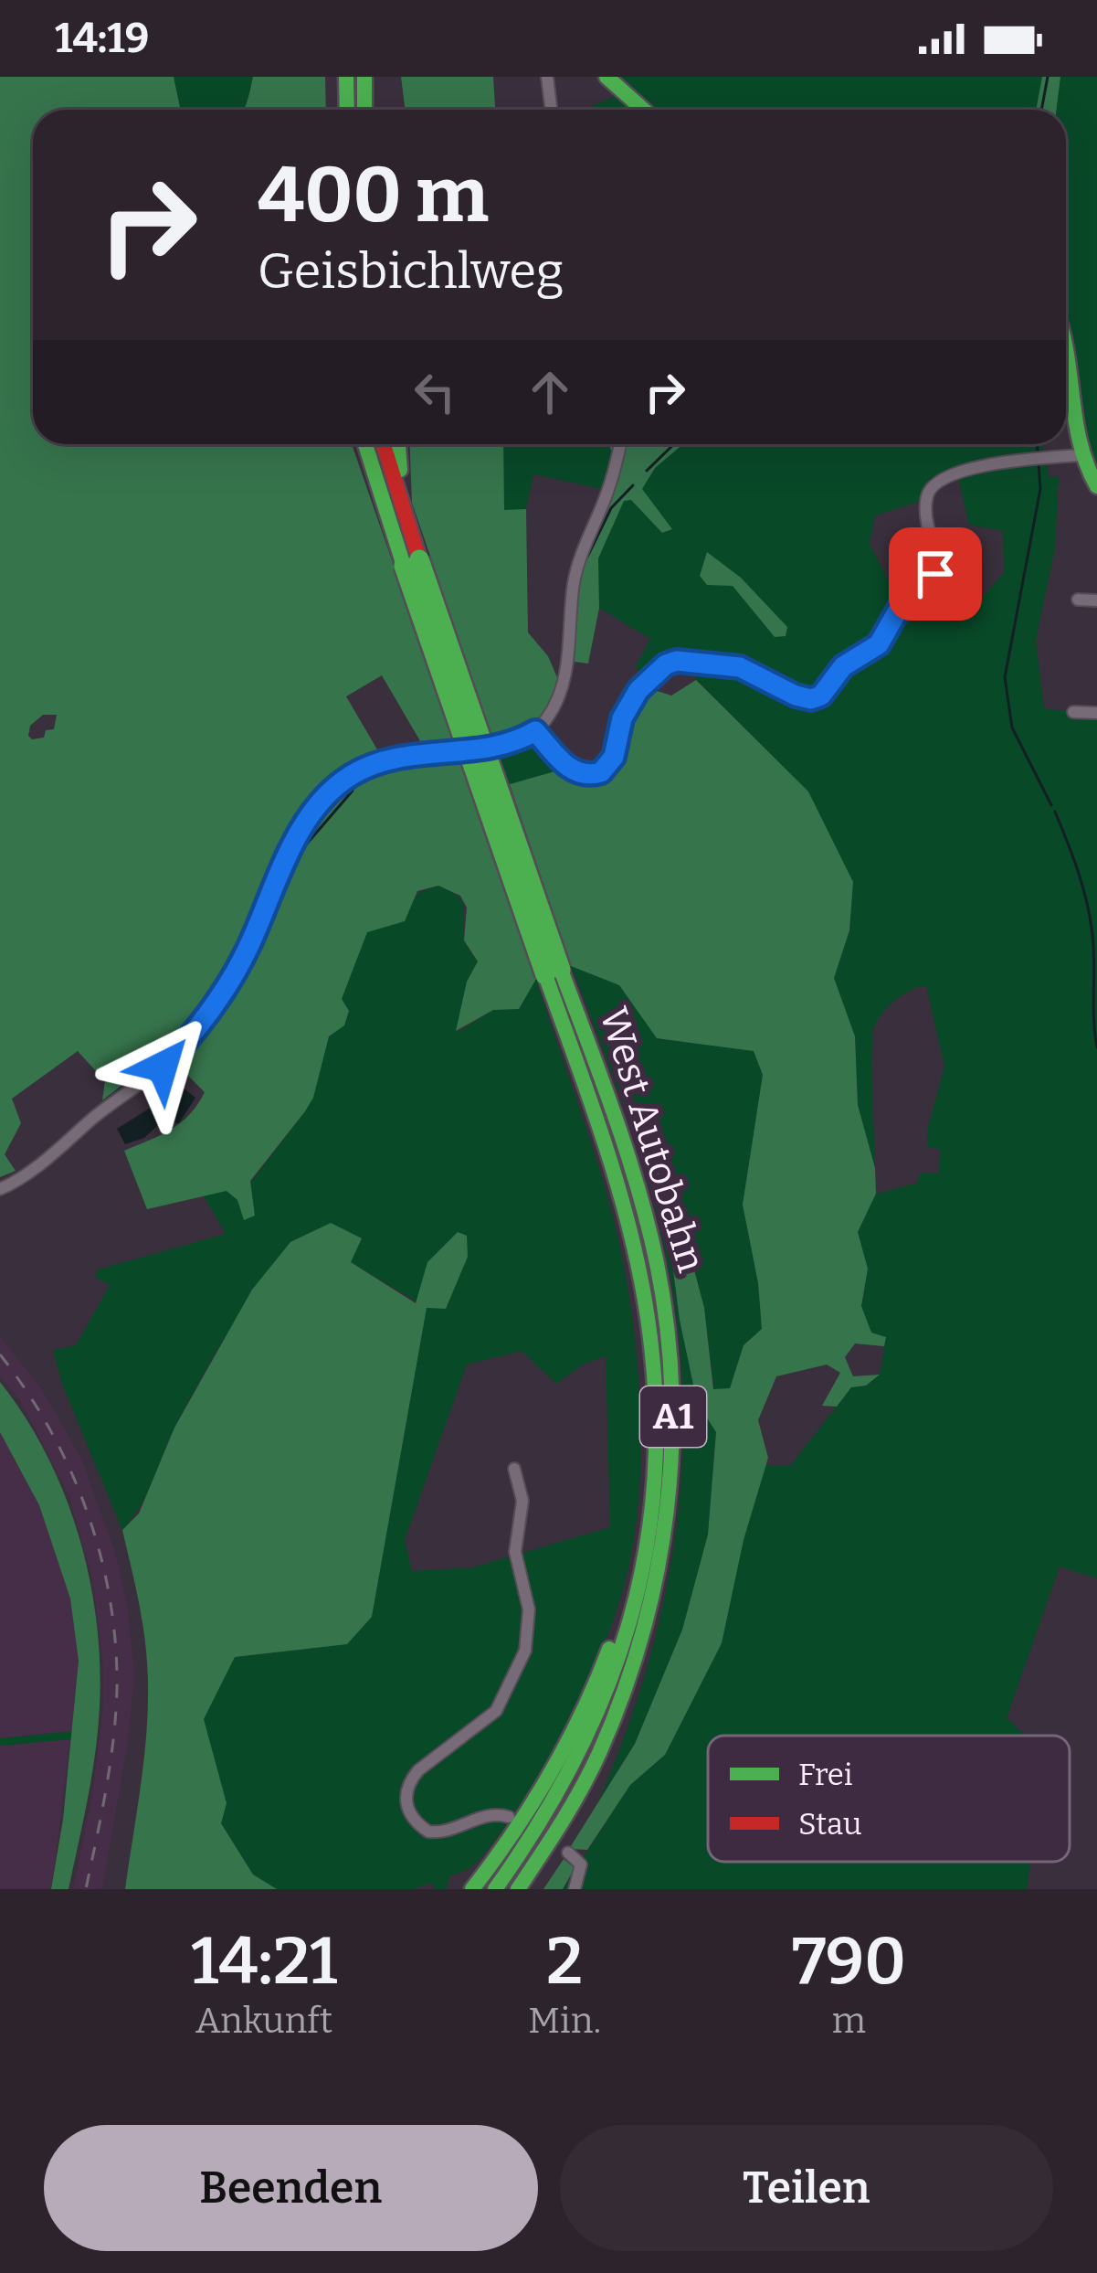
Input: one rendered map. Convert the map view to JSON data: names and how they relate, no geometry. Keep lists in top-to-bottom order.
{
  "streets": {
    "main road": ["West Autobahn", "A1"]
  },
  "crossings": [
    ["West Autobahn", "A1"]
  ],
  "legend": ["Frei", "Stau"],
  "page": {
    "status": "14:19",
    "turn": ["400 m", "Geisbichlweg"],
    "eta": [
      "14:21",
      "Ankunft",
      "2",
      "Min.",
      "790",
      "m"
    ],
    "buttons": ["Beenden", "Teilen"]
  }
}
